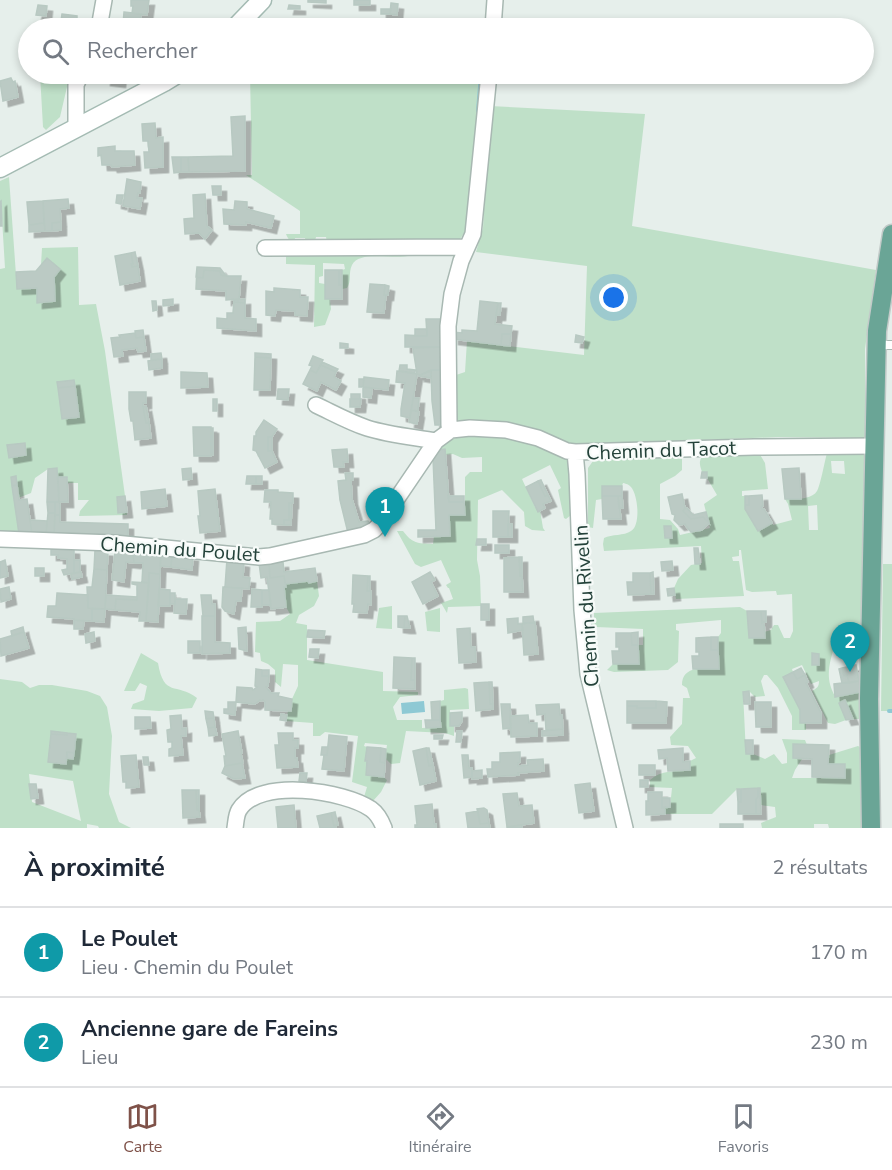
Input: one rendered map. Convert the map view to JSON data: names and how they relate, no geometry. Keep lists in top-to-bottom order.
{
  "streets": {
    "street": ["Chemin du Tacot", "Chemin du Poulet", "Chemin du Rivelin"]
  },
  "crossings": [
    ["Chemin du Tacot", "Chemin du Poulet"],
    ["Chemin du Tacot", "Chemin du Rivelin"]
  ],
  "page": {
    "search": "Rechercher",
    "pins": ["1", "2"],
    "heading": ["À proximité", "2 résultats"],
    "list": [
      {
        "mark": "1",
        "name": "Le Poulet",
        "note": "Lieu · Chemin du Poulet",
        "value": "170 m"
      },
      {
        "mark": "2",
        "name": "Ancienne gare de Fareins",
        "note": "Lieu",
        "value": "230 m"
      }
    ],
    "nav": ["Carte", "Itinéraire", "Favoris"]
  }
}
